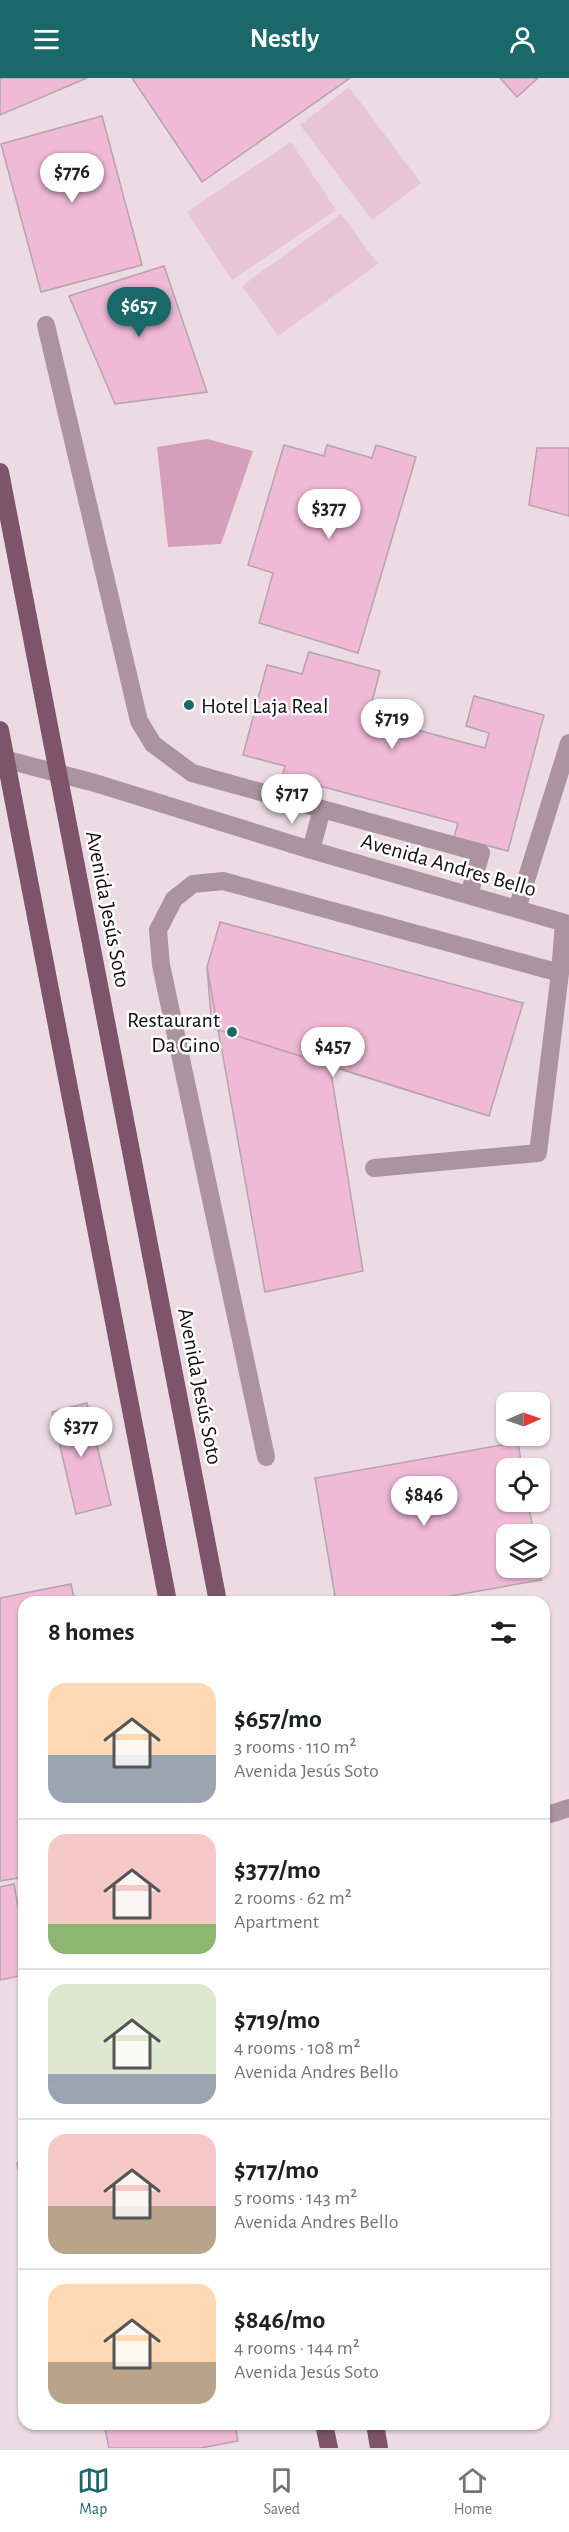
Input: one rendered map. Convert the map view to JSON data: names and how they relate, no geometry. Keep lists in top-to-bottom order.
{
  "streets": {
    "main road": ["Avenida Jesús Soto"],
    "street": ["Avenida Andres Bello"]
  },
  "crossings": [
    ["Avenida Andres Bello", "Avenida Jesús Soto"]
  ],
  "places": ["Hotel Laja Real", "Restaurant Da Gino"],
  "north": "right",
  "page": {
    "header": "Nestly",
    "price": [
      "$776",
      "$657",
      "$377",
      "$719",
      "$717",
      "$457",
      "$377",
      "$846"
    ],
    "heading": "8 homes",
    "list": [
      {
        "name": "$657/mo",
        "note": "3 rooms · 110 m² · Avenida Jesús Soto"
      },
      {
        "name": "$377/mo",
        "note": "2 rooms · 62 m² · Apartment"
      },
      {
        "name": "$719/mo",
        "note": "4 rooms · 108 m² · Avenida Andres Bello"
      },
      {
        "name": "$717/mo",
        "note": "5 rooms · 143 m² · Avenida Andres Bello"
      },
      {
        "name": "$846/mo",
        "note": "4 rooms · 144 m² · Avenida Jesús Soto"
      }
    ],
    "tabs": ["Map", "Saved", "Home"]
  }
}
